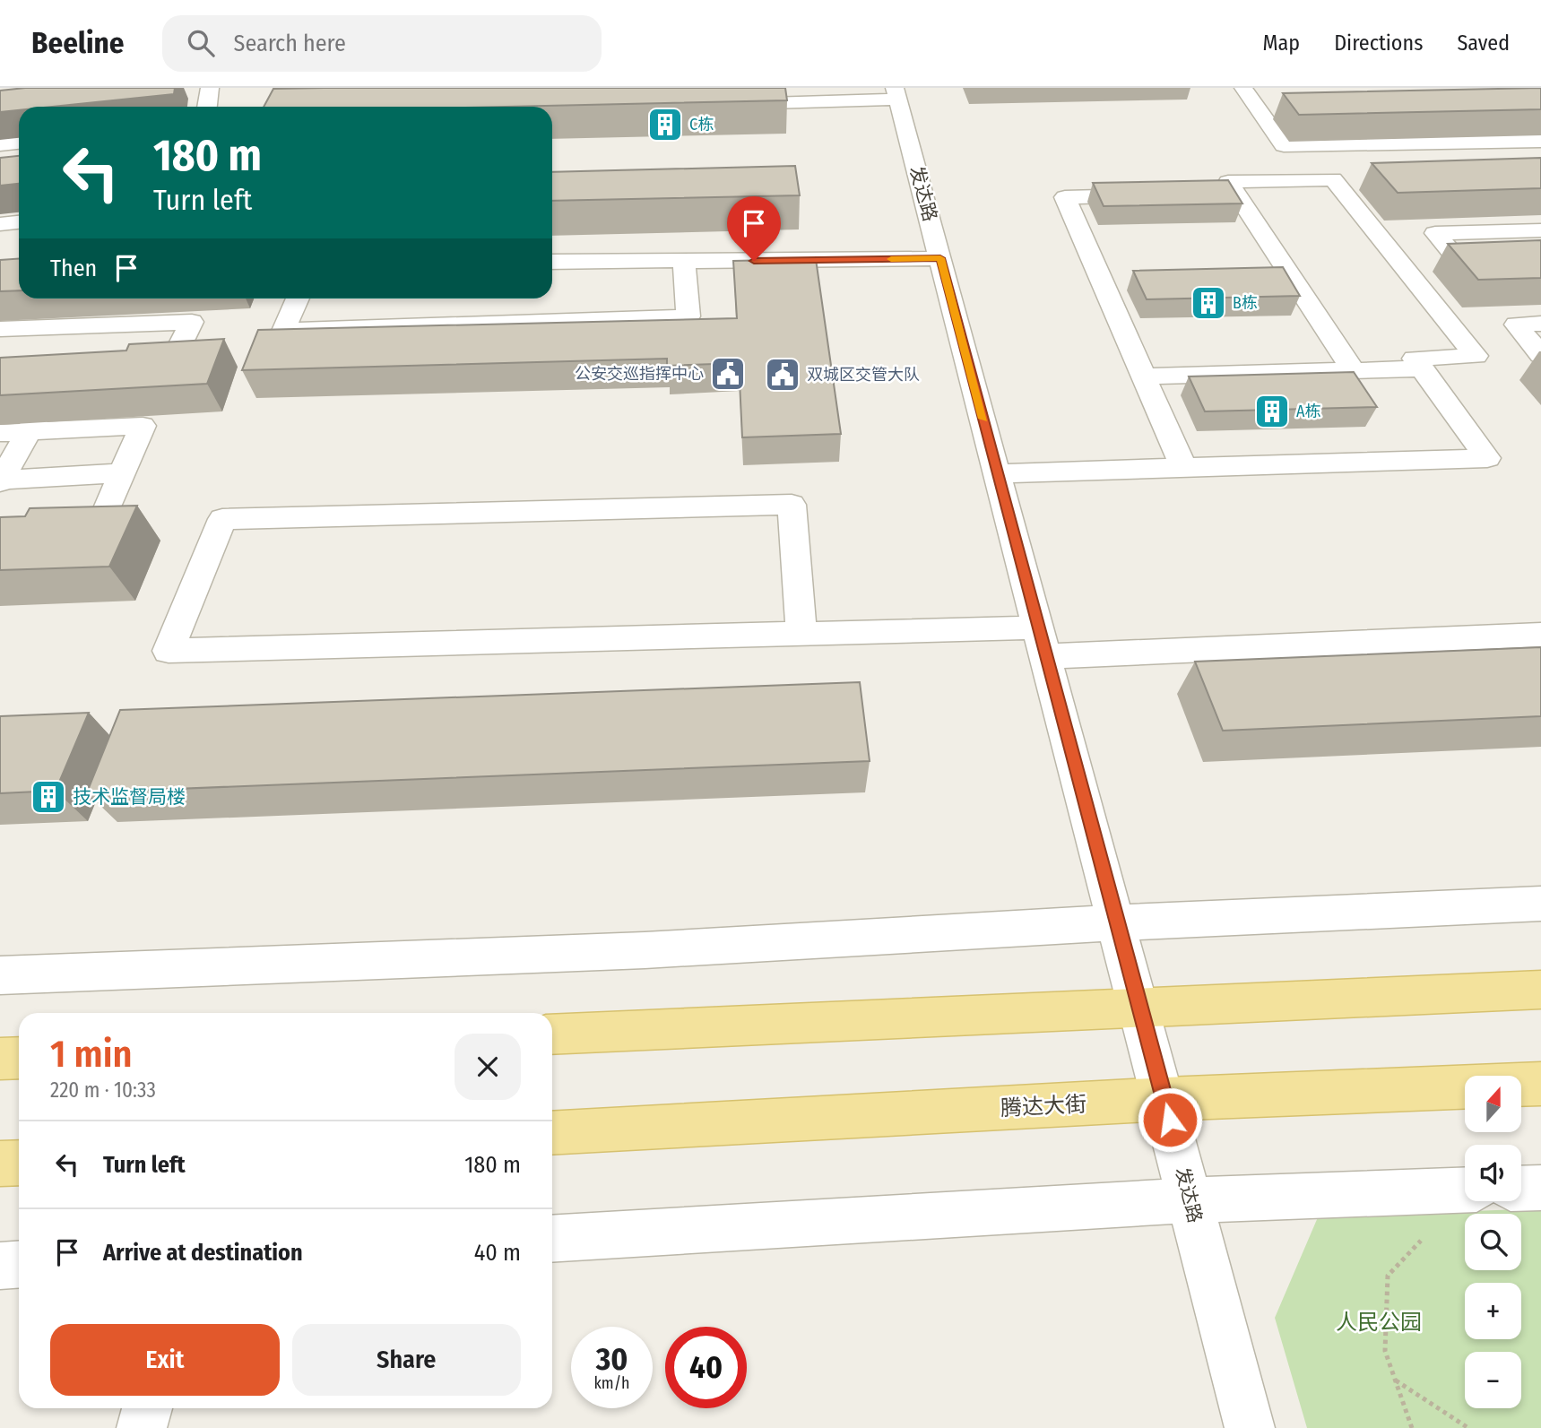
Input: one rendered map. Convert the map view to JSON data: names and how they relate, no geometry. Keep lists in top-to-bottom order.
{
  "streets": {
    "main road": ["腾达大街"],
    "street": ["发达路"]
  },
  "crossings": [
    ["发达路", "腾达大街"]
  ],
  "parks": ["人民公园"],
  "places": {
    "building": [
      "C栋",
      "B栋",
      "A栋",
      "技术监督局楼"
    ],
    "public building": ["公安交巡指挥中心", "双城区交管大队"]
  },
  "north": "top",
  "page": {
    "header": "Beeline",
    "search": "Search here",
    "nav": ["Map", "Directions", "Saved"],
    "turn": ["180 m", "Turn left"],
    "then": "Then",
    "heading": ["1 min", "220 m · 10:33"],
    "map_buttons": ["+", "−"],
    "list": [
      {
        "name": "Turn left",
        "value": "180 m"
      },
      {
        "name": "Arrive at destination",
        "value": "40 m"
      }
    ],
    "buttons": ["Exit", "Share"],
    "speed": "30 km/h",
    "limit": "40"
  }
}
